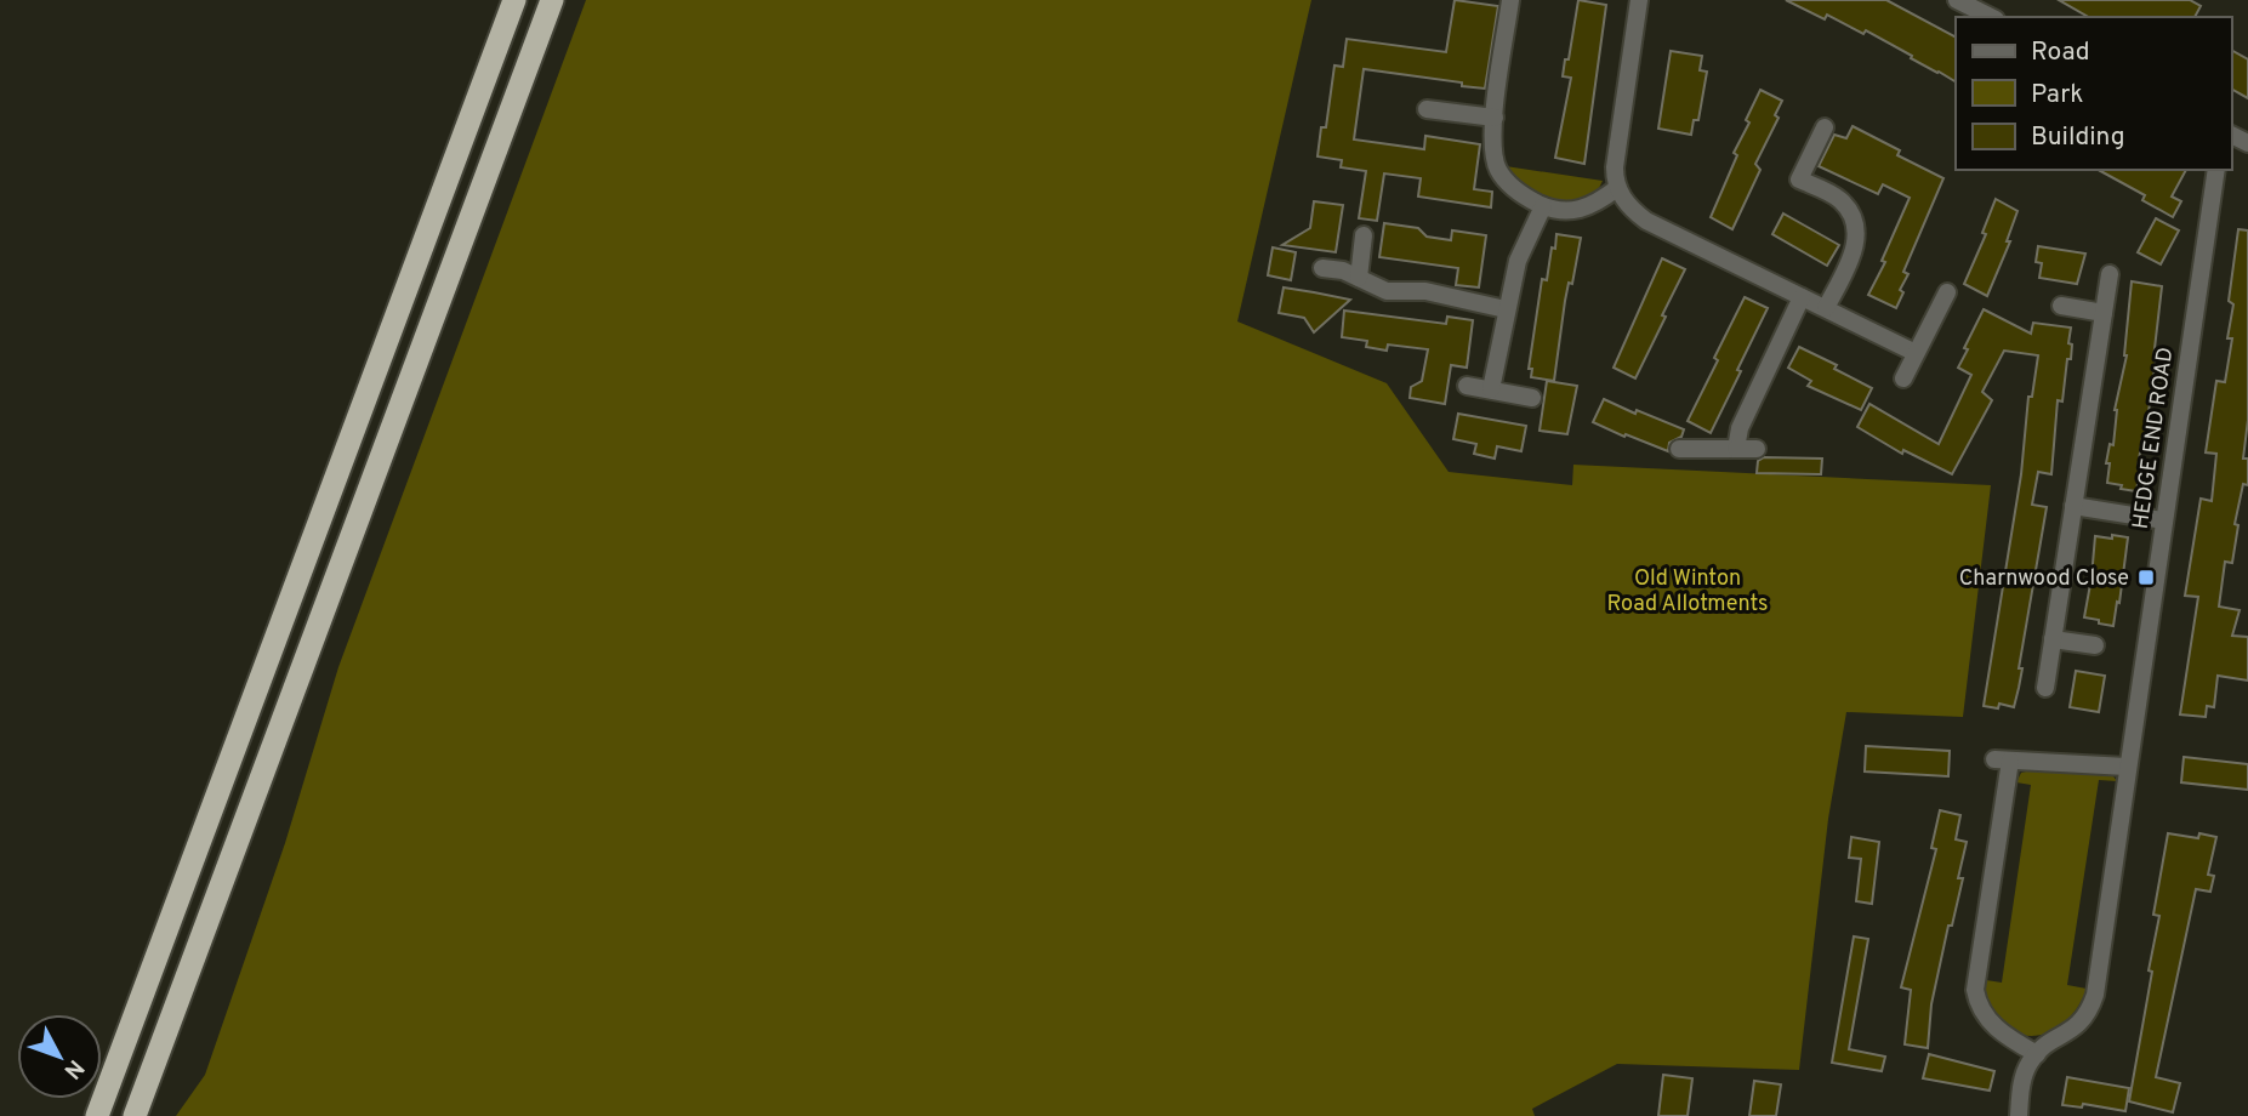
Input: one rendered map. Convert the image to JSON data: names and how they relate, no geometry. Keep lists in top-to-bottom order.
{
  "streets": {
    "street": ["HEDGE END ROAD"]
  },
  "parks": ["Old Winton Road Allotments"],
  "places": {
    "transit": ["Charnwood Close"]
  },
  "legend": ["Road", "Park", "Building"],
  "north": "bottom right"
}
